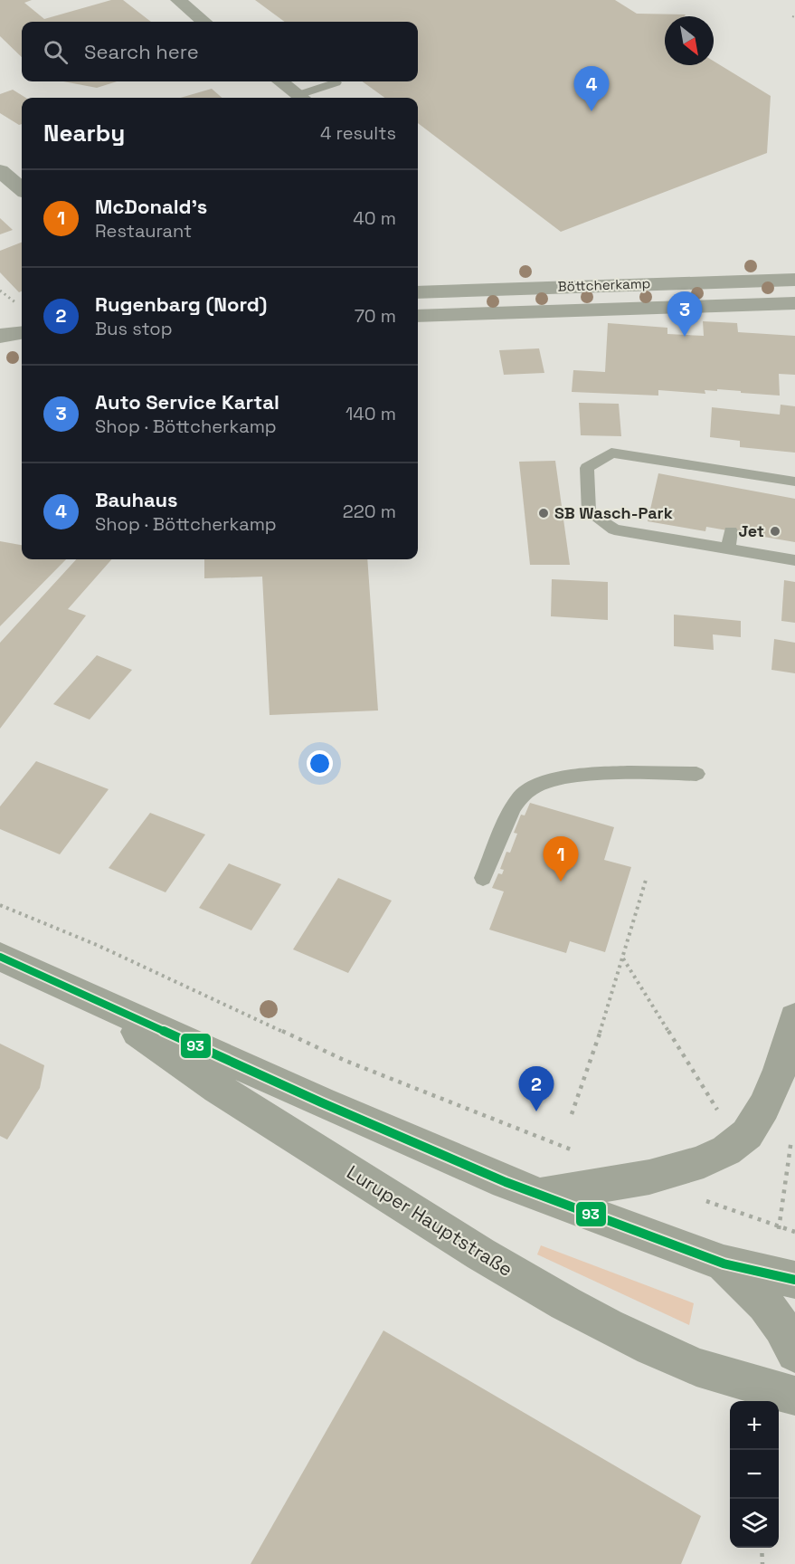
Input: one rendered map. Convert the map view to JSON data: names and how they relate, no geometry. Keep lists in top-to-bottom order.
{
  "streets": {
    "main road": ["Luruper Hauptstraße"],
    "street": ["Böttcherkamp"]
  },
  "places": ["SB Wasch-Park", "Jet"],
  "lines": ["transit line 93"],
  "north": "bottom right",
  "page": {
    "search": "Search here",
    "pins": [
      "4",
      "3",
      "1",
      "2"
    ],
    "heading": ["Nearby", "4 results"],
    "list": [
      {
        "mark": "1",
        "name": "McDonald's",
        "note": "Restaurant",
        "value": "40 m"
      },
      {
        "mark": "2",
        "name": "Rugenbarg (Nord)",
        "note": "Bus stop",
        "value": "70 m"
      },
      {
        "mark": "3",
        "name": "Auto Service Kartal",
        "note": "Shop · Böttcherkamp",
        "value": "140 m"
      },
      {
        "mark": "4",
        "name": "Bauhaus",
        "note": "Shop · Böttcherkamp",
        "value": "220 m"
      }
    ],
    "map_buttons": ["+", "−"]
  }
}
